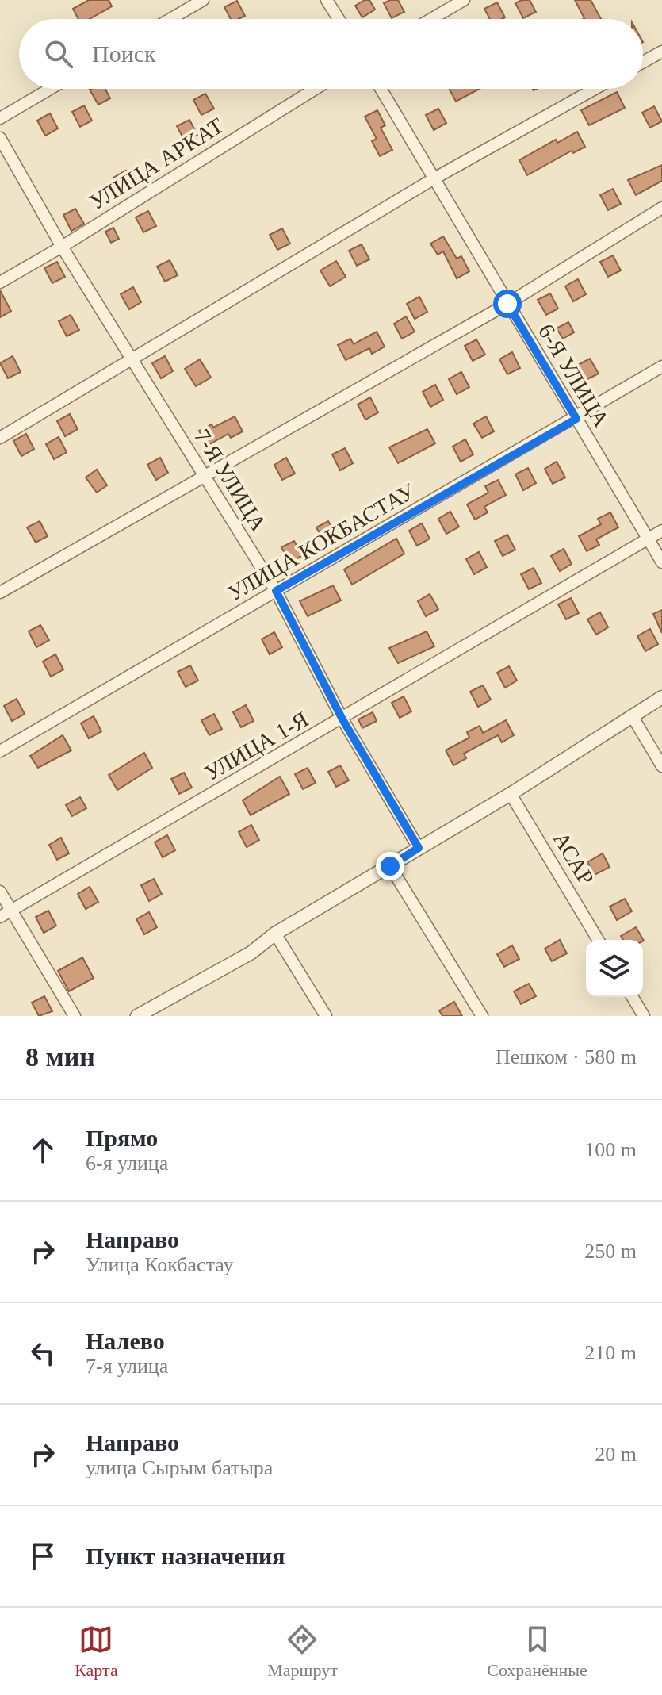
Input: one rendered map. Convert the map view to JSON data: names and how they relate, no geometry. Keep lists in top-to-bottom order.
{
  "streets": {
    "street": [
      "УЛИЦА АРКАТ",
      "6-Я УЛИЦА",
      "7-Я УЛИЦА",
      "УЛИЦА КОКБАСТАУ",
      "УЛИЦА 1-Я",
      "АСАР"
    ]
  },
  "crossings": [
    ["УЛИЦА АРКАТ", "7-Я УЛИЦА"],
    ["6-Я УЛИЦА", "УЛИЦА КОКБАСТАУ"],
    ["6-Я УЛИЦА", "УЛИЦА 1-Я"],
    ["7-Я УЛИЦА", "УЛИЦА КОКБАСТАУ"],
    ["7-Я УЛИЦА", "УЛИЦА 1-Я"]
  ],
  "page": {
    "search": "Поиск",
    "heading": ["8 мин", "Пешком · 580 m"],
    "list": [
      ["Прямо", "6-я улица", "100 m"],
      ["Направо", "Улица Кокбастау", "250 m"],
      ["Налево", "7-я улица", "210 m"],
      ["Направо", "улица Сырым батыра", "20 m"],
      "Пункт назначения"
    ],
    "nav": ["Карта", "Маршрут", "Сохранённые"]
  }
}
